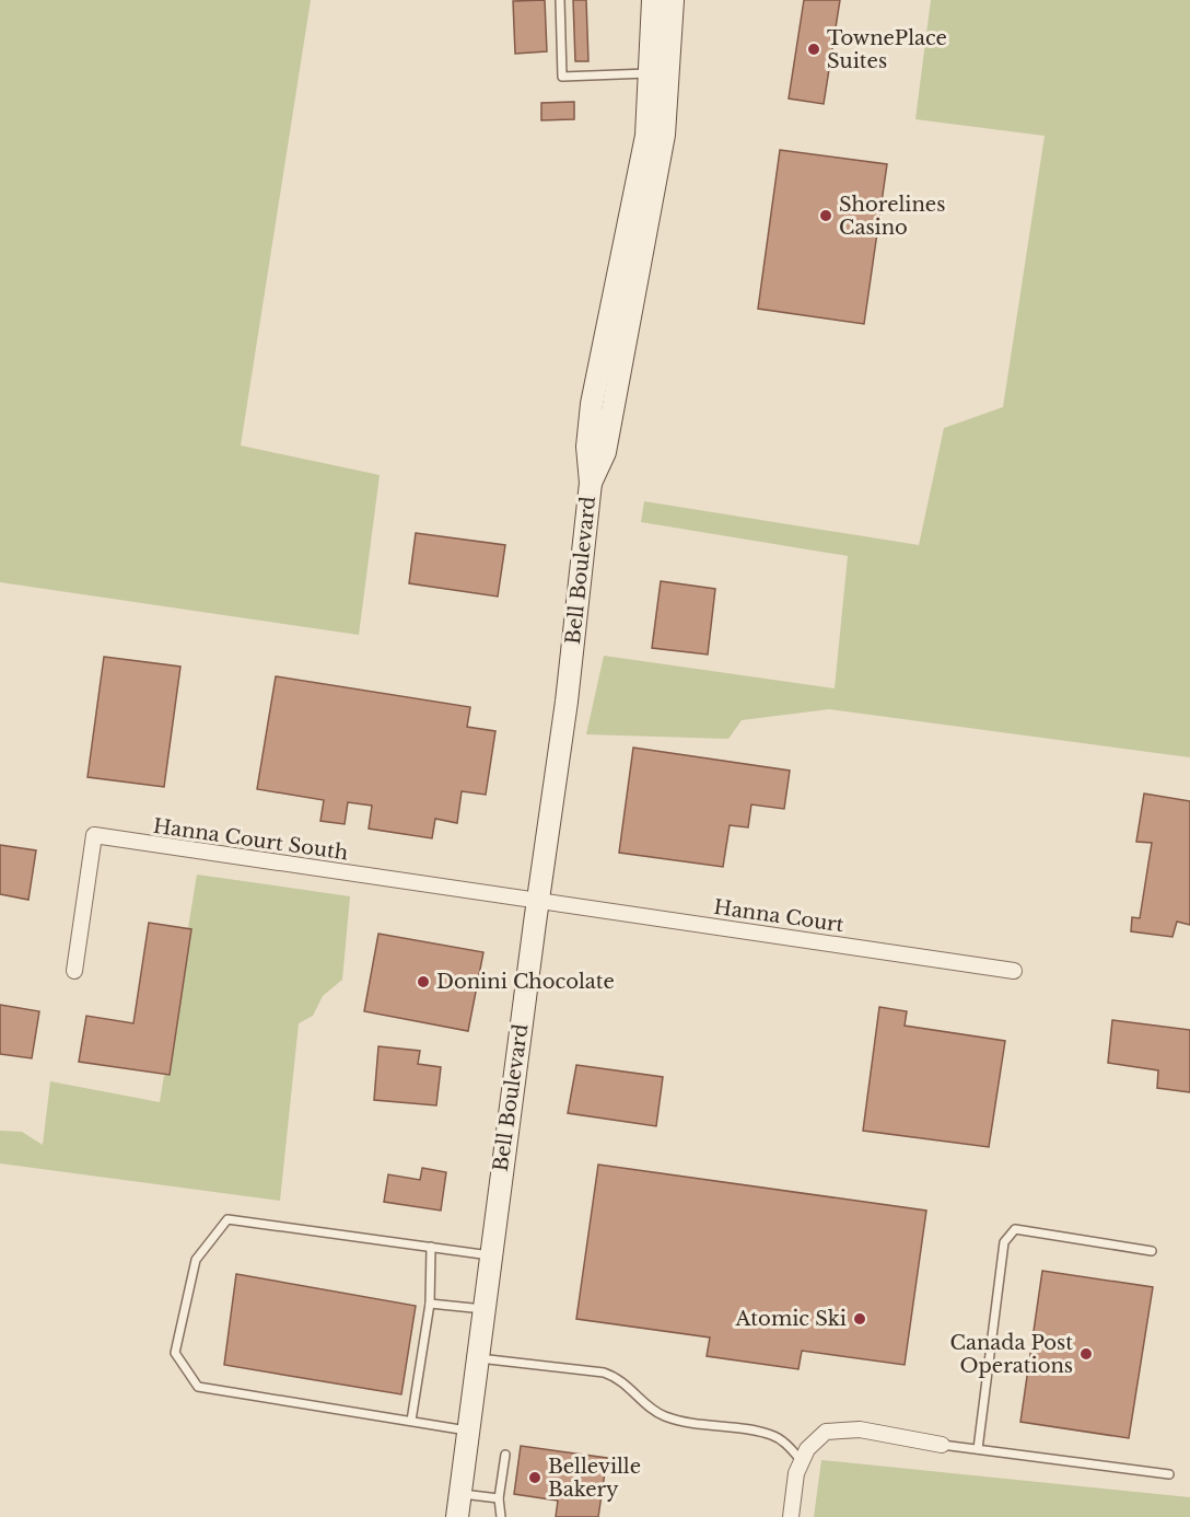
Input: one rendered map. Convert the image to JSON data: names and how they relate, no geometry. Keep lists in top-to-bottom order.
{
  "streets": {
    "main road": ["Bell Boulevard"],
    "street": ["Hanna Court South", "Hanna Court"]
  },
  "crossings": [
    ["Bell Boulevard", "Hanna Court South"],
    ["Bell Boulevard", "Hanna Court"],
    ["Hanna Court South", "Hanna Court"]
  ],
  "places": [
    "TownePlace Suites",
    "Shorelines Casino",
    "Donini Chocolate",
    "Atomic Ski",
    "Canada Post Operations",
    "Belleville Bakery"
  ]
}
